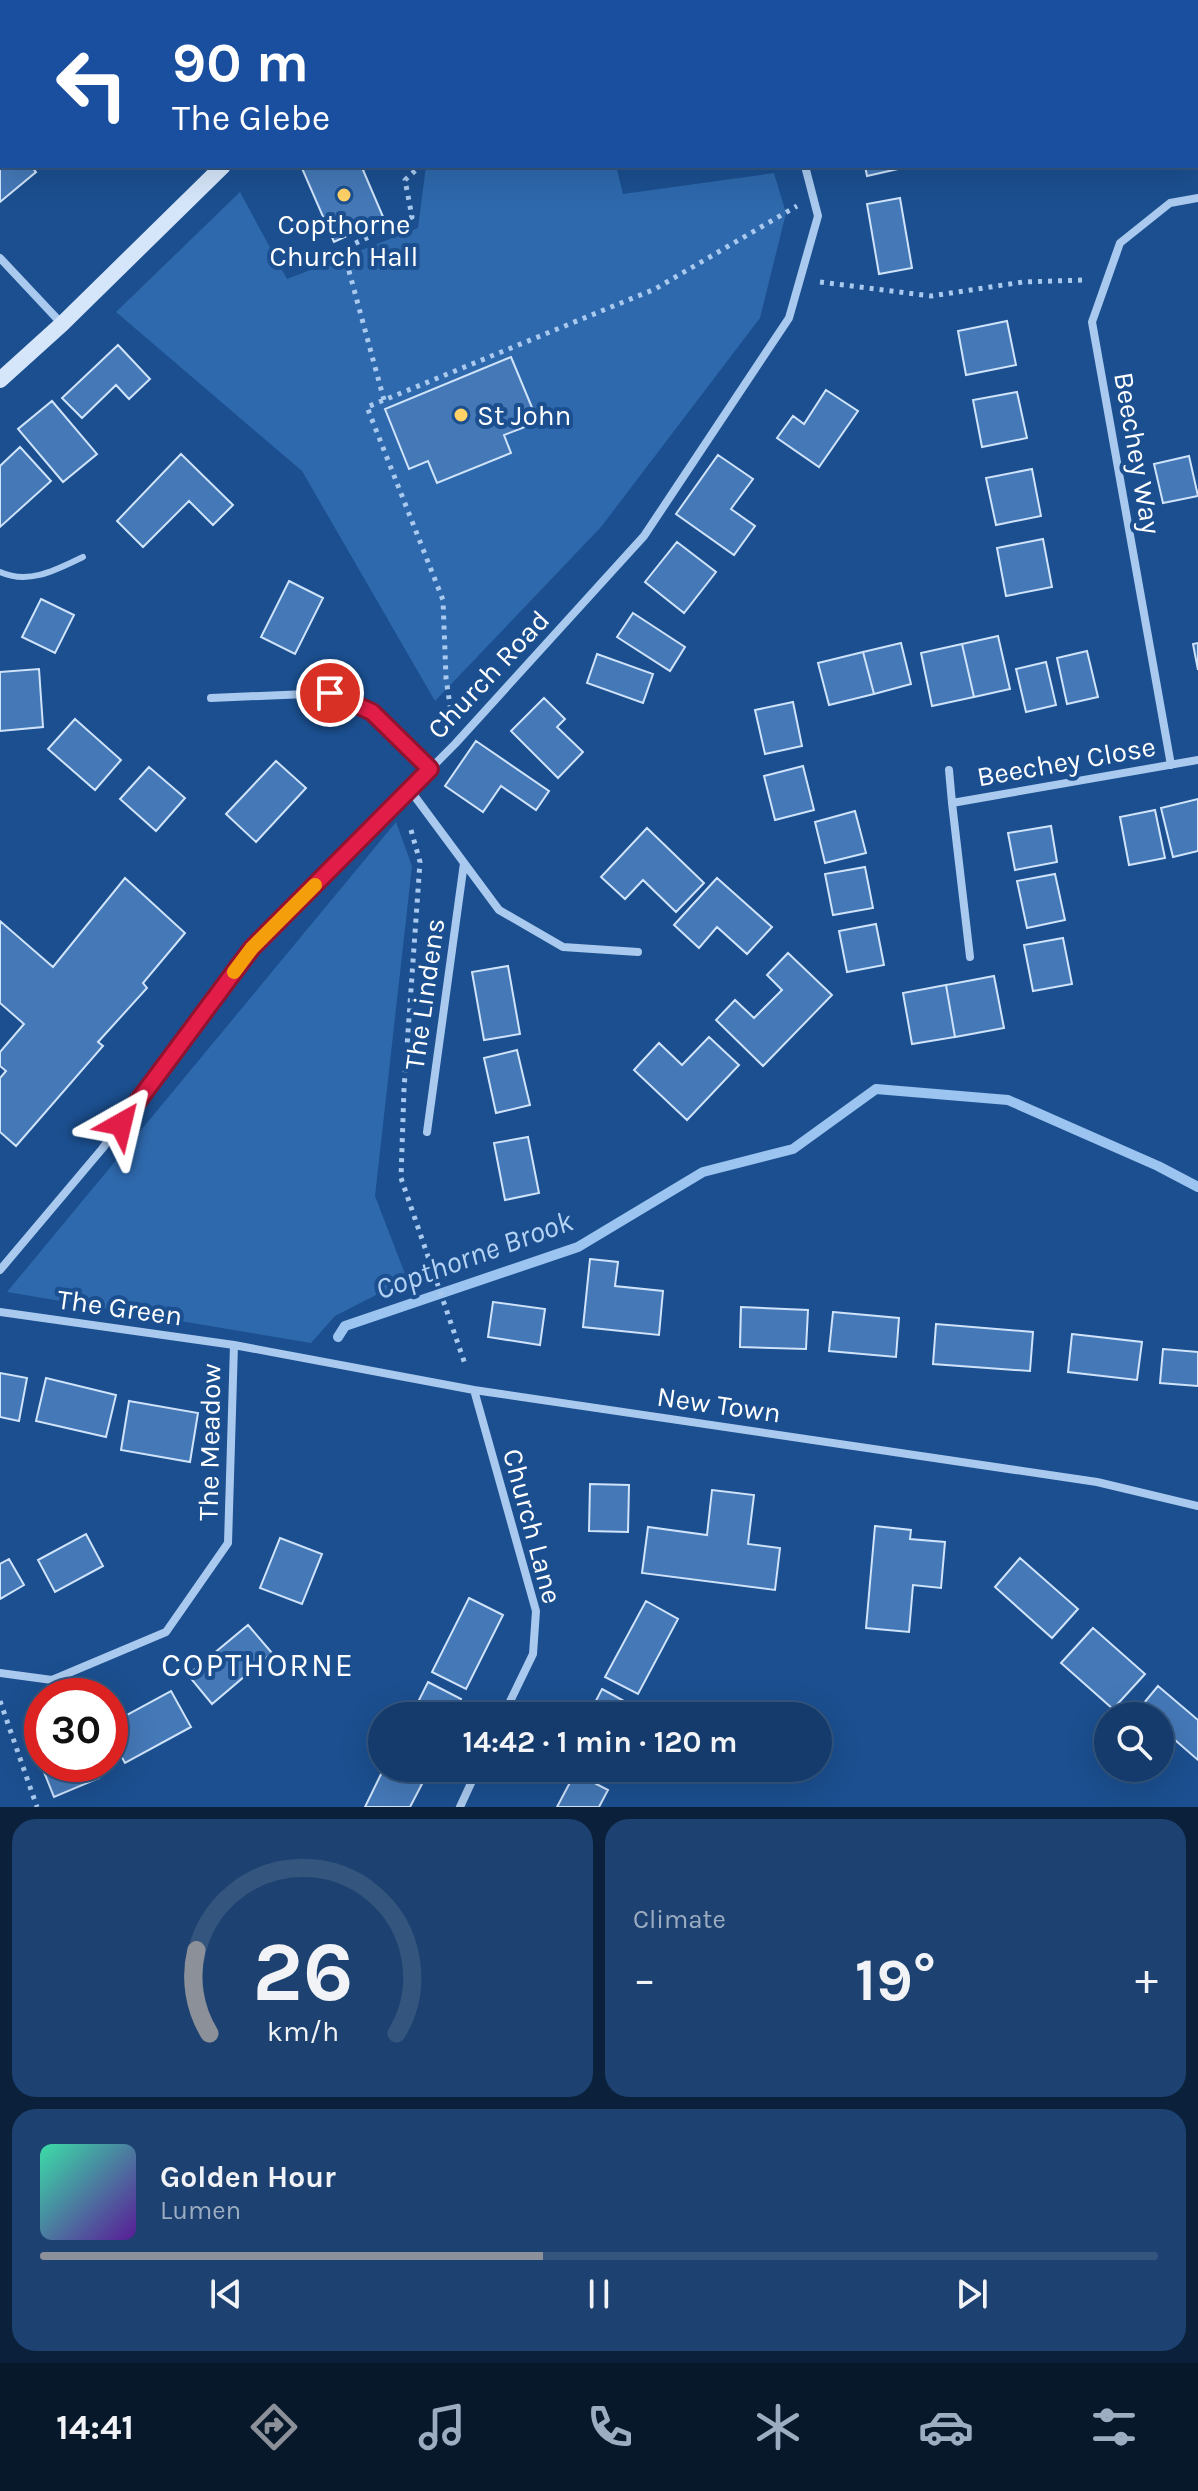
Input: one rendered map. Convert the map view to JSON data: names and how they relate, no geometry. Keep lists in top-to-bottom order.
{
  "streets": {
    "street": [
      "Beechey Way",
      "Church Road",
      "Beechey Close",
      "The Lindens",
      "The Green",
      "New Town",
      "The Meadow",
      "Church Lane"
    ]
  },
  "crossings": [
    ["Beechey Way", "Beechey Close"],
    ["The Green", "New Town"],
    ["The Green", "The Meadow"],
    ["New Town", "The Meadow"],
    ["New Town", "Church Lane"]
  ],
  "districts": ["COPTHORNE"],
  "water": ["Copthorne Brook"],
  "places": ["Copthorne Church Hall", "St John"],
  "page": {
    "turn": ["90 m", "The Glebe"],
    "limit": "30",
    "trip": "14:42 · 1 min · 120 m",
    "tile": "Climate",
    "heat": ["−", "19°", "+"],
    "song": ["Golden Hour", "Lumen"],
    "tabs": "14:41",
    "gauge": ["26", "km/h"]
  }
}
